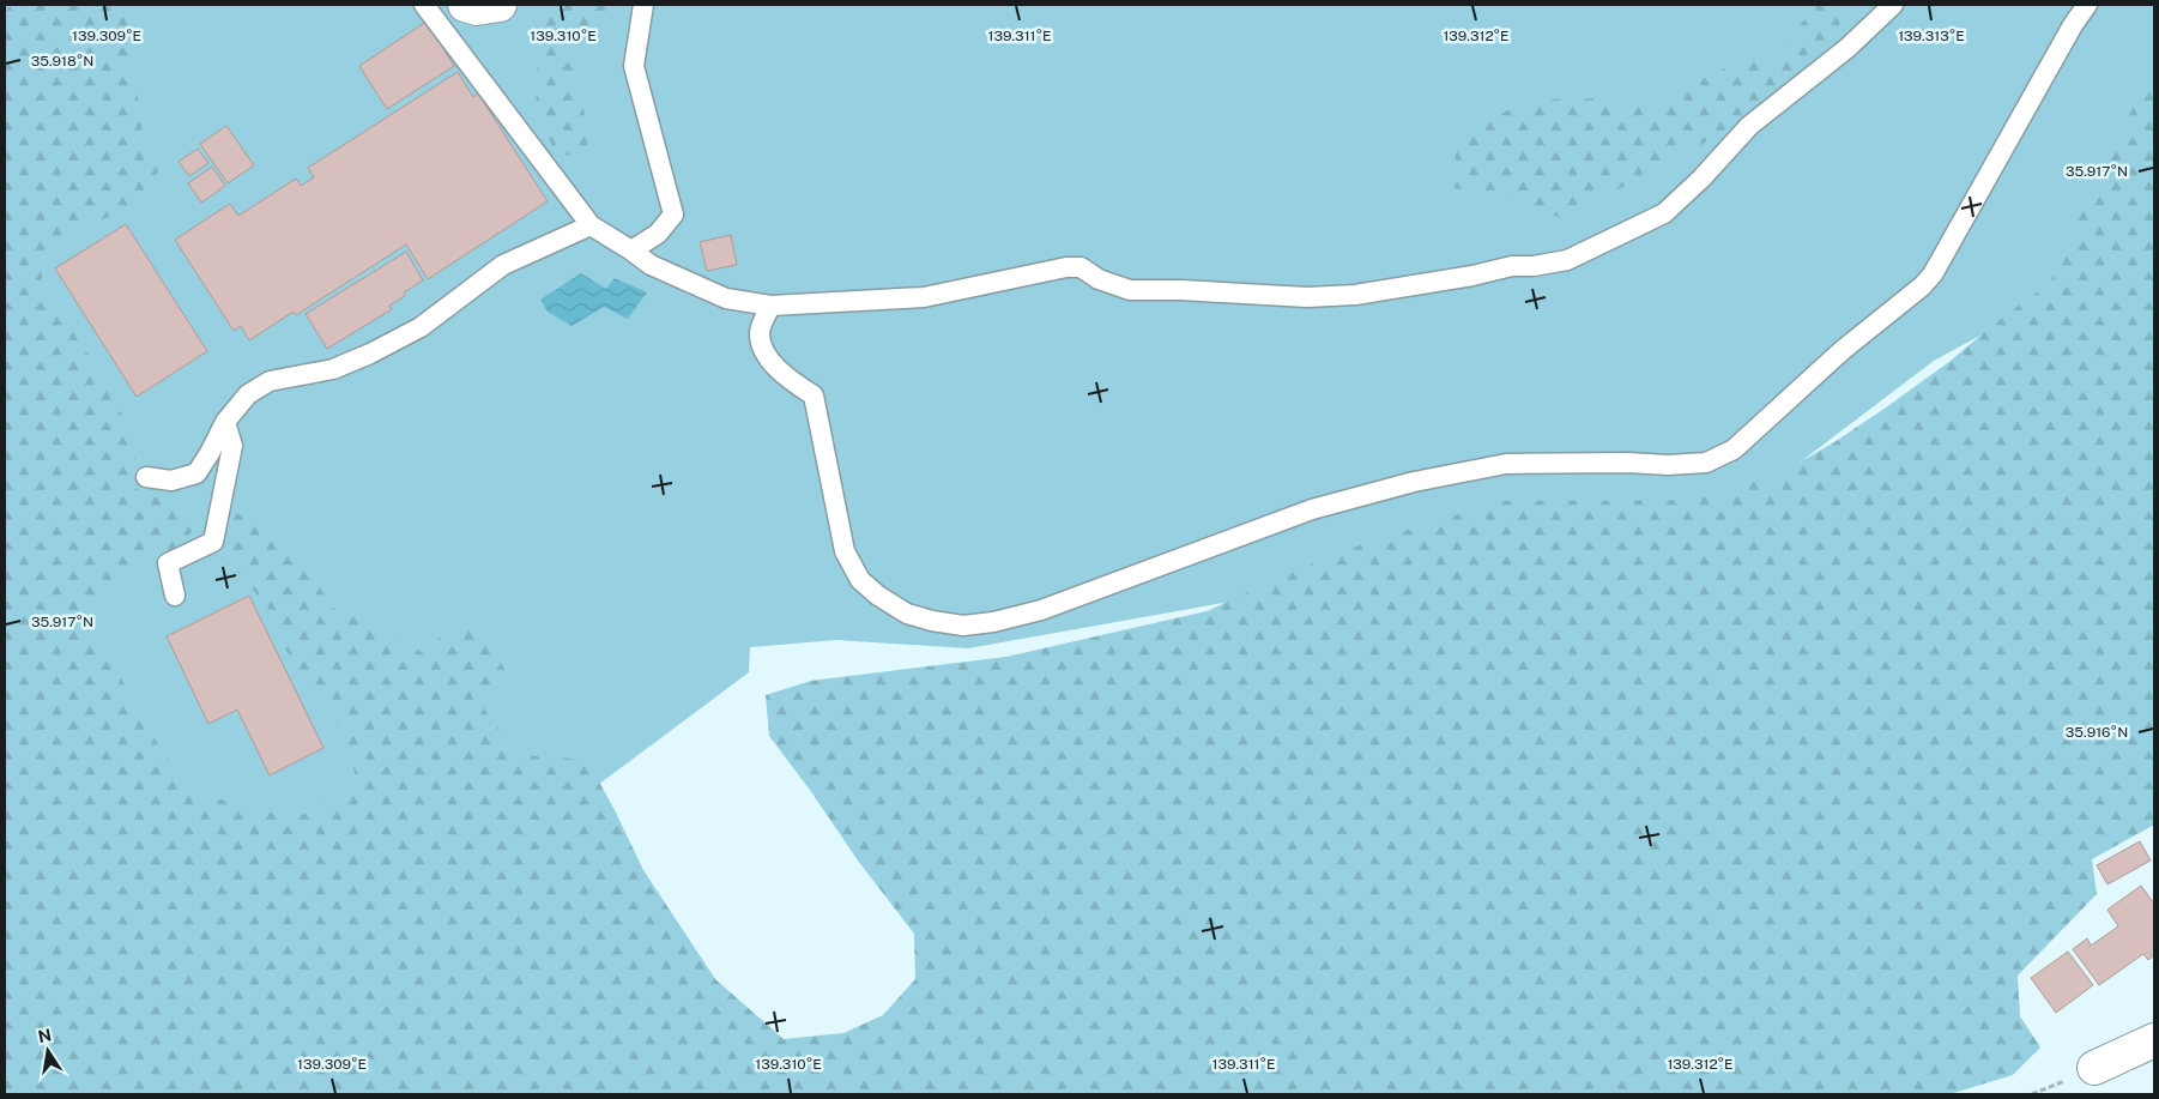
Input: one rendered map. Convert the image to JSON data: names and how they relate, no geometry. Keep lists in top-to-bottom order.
{
  "north": "top",
  "coordinates": [
    "139.309°E",
    "139.310°E",
    "139.311°E",
    "139.312°E",
    "139.313°E",
    "35.918°N",
    "35.917°N",
    "35.916°N"
  ]
}
